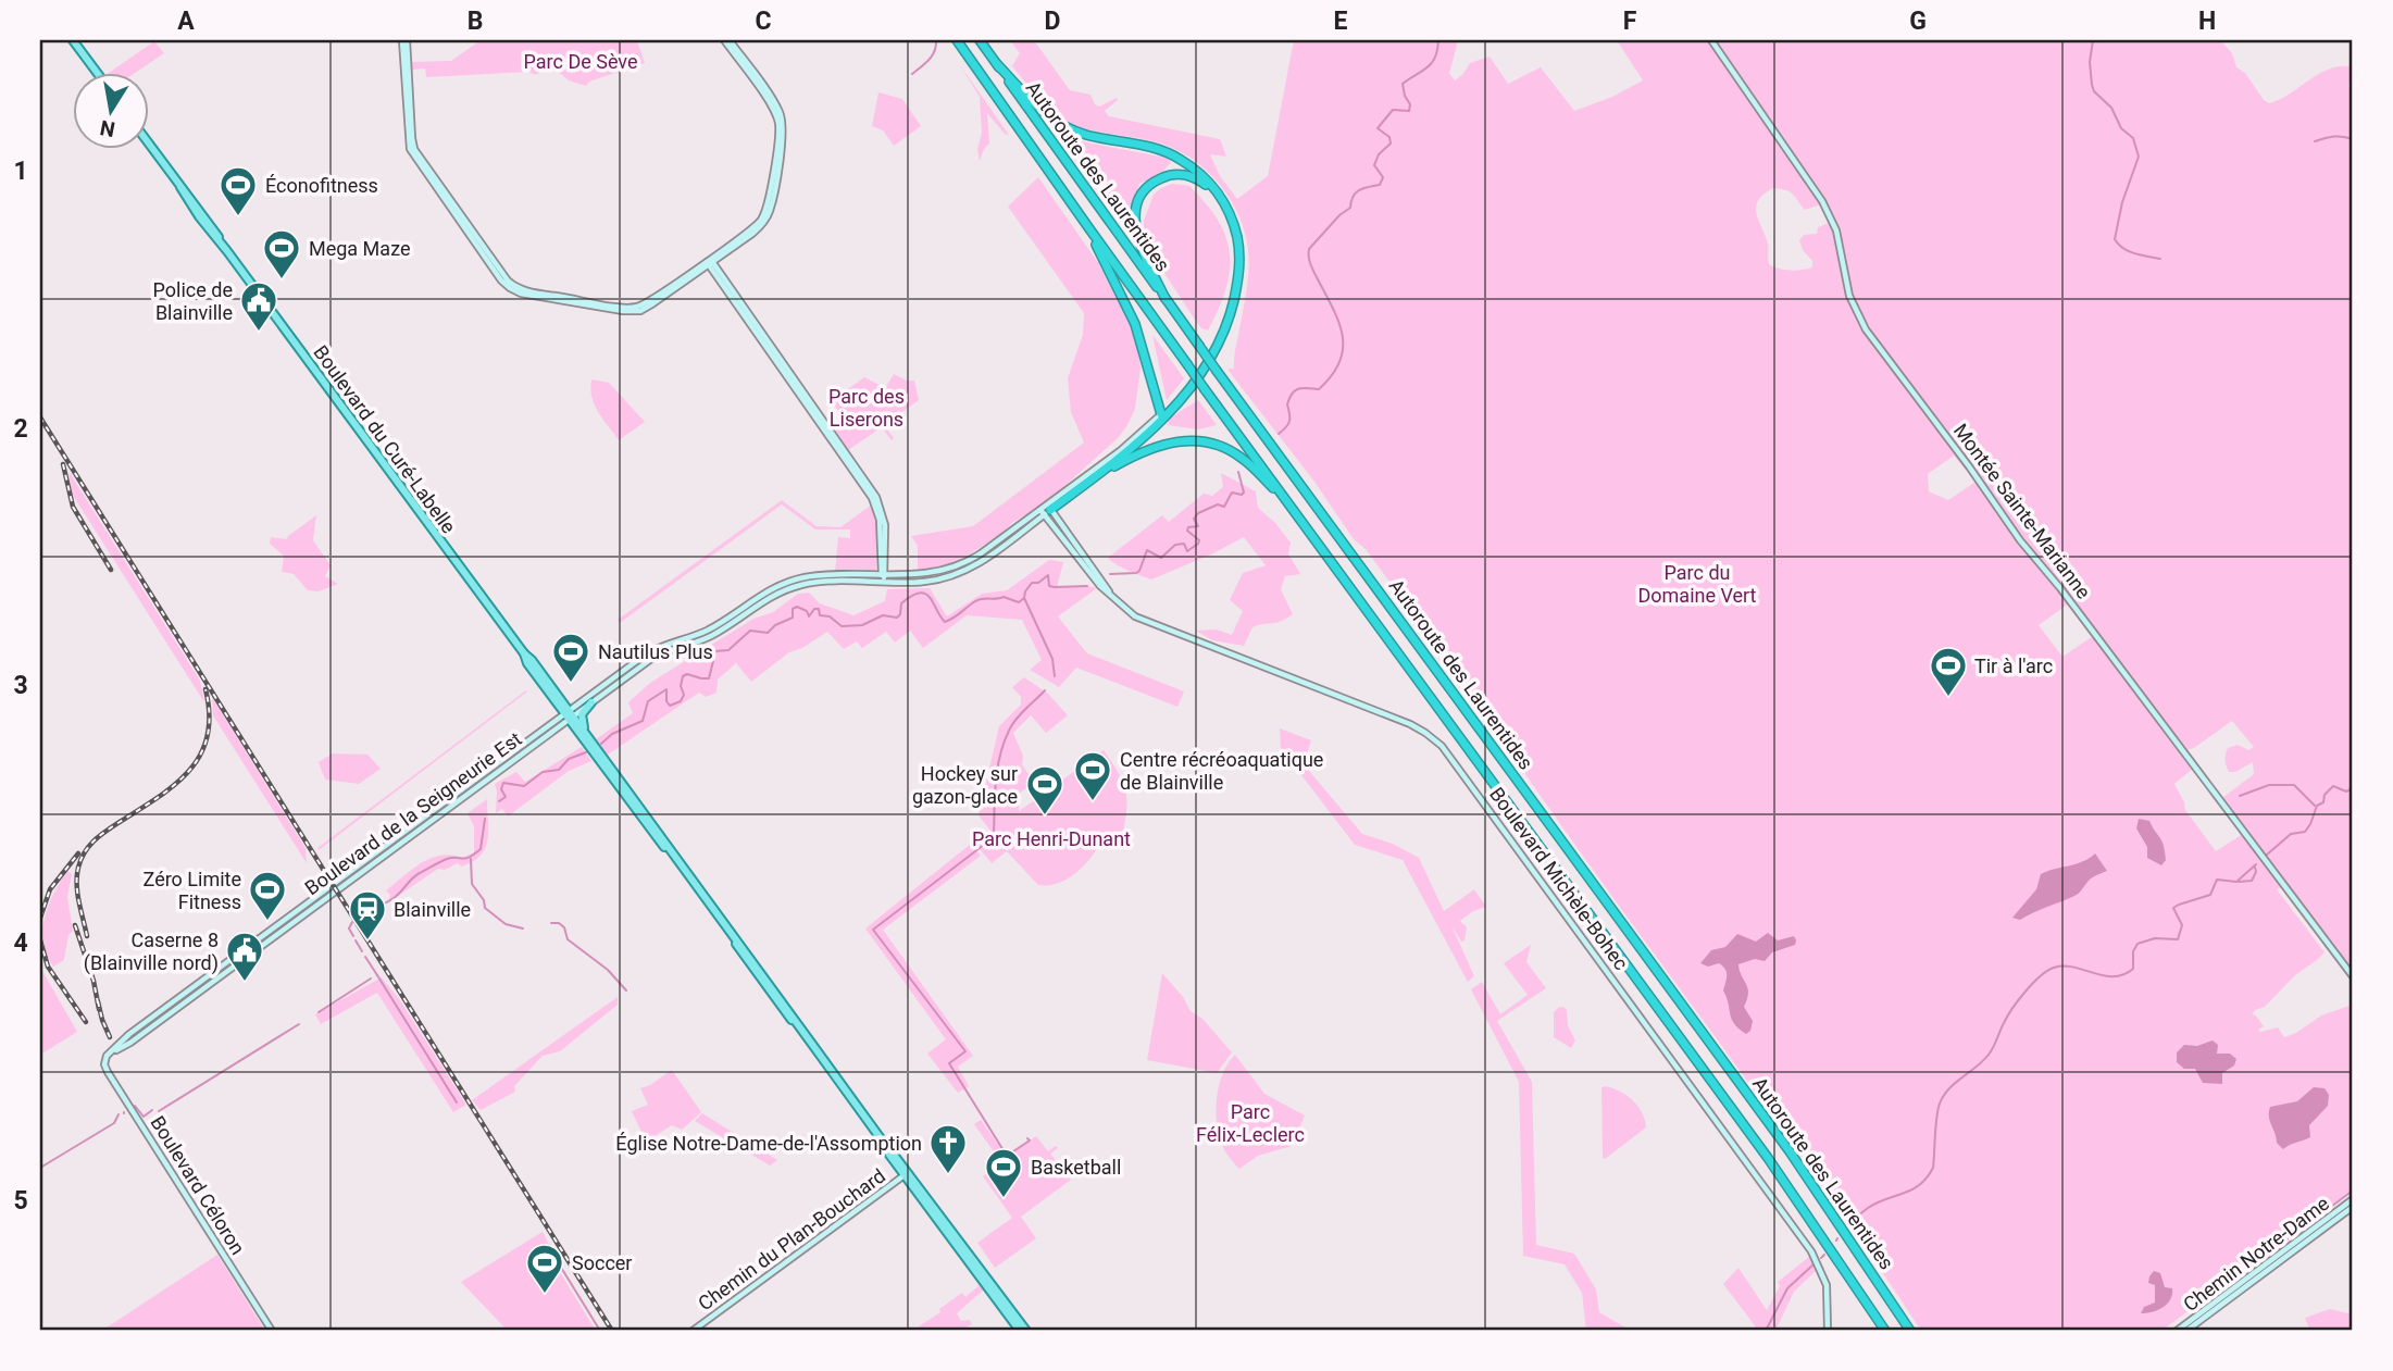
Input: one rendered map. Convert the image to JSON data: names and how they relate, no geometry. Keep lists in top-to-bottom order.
{
  "streets": {
    "highway": ["Autoroute des Laurentides"],
    "main road": ["Boulevard du Curé-Labelle"],
    "street": [
      "Montée Sainte-Marianne",
      "Boulevard de la Seigneurie Est",
      "Boulevard Michèle-Bohec",
      "Boulevard Céloron",
      "Chemin du Plan-Bouchard",
      "Chemin Notre-Dame"
    ]
  },
  "crossings": [
    ["Boulevard du Curé-Labelle", "Boulevard de la Seigneurie Est"],
    ["Boulevard du Curé-Labelle", "Chemin du Plan-Bouchard"],
    ["Boulevard de la Seigneurie Est", "Boulevard Céloron"]
  ],
  "parks": [
    "Parc De Sève",
    "Parc des Liserons",
    "Parc du Domaine Vert",
    "Parc Henri-Dunant",
    "Parc Félix-Leclerc"
  ],
  "places": {
    "sports": [
      "Éconofitness",
      "Mega Maze",
      "Nautilus Plus",
      "Tir à l'arc",
      "Centre récréoaquatique de Blainville",
      "Hockey sur gazon-glace",
      "Zéro Limite Fitness",
      "Basketball",
      "Soccer"
    ],
    "public building": ["Police de Blainville", "Caserne 8 (Blainville nord)"],
    "station": ["Blainville"],
    "church": ["Église Notre-Dame-de-l'Assomption"]
  },
  "north": "bottom",
  "grid": {
    "columns": [
      "A",
      "B",
      "C",
      "D",
      "E",
      "F",
      "G",
      "H"
    ],
    "rows": [
      "1",
      "2",
      "3",
      "4",
      "5"
    ]
  }
}
